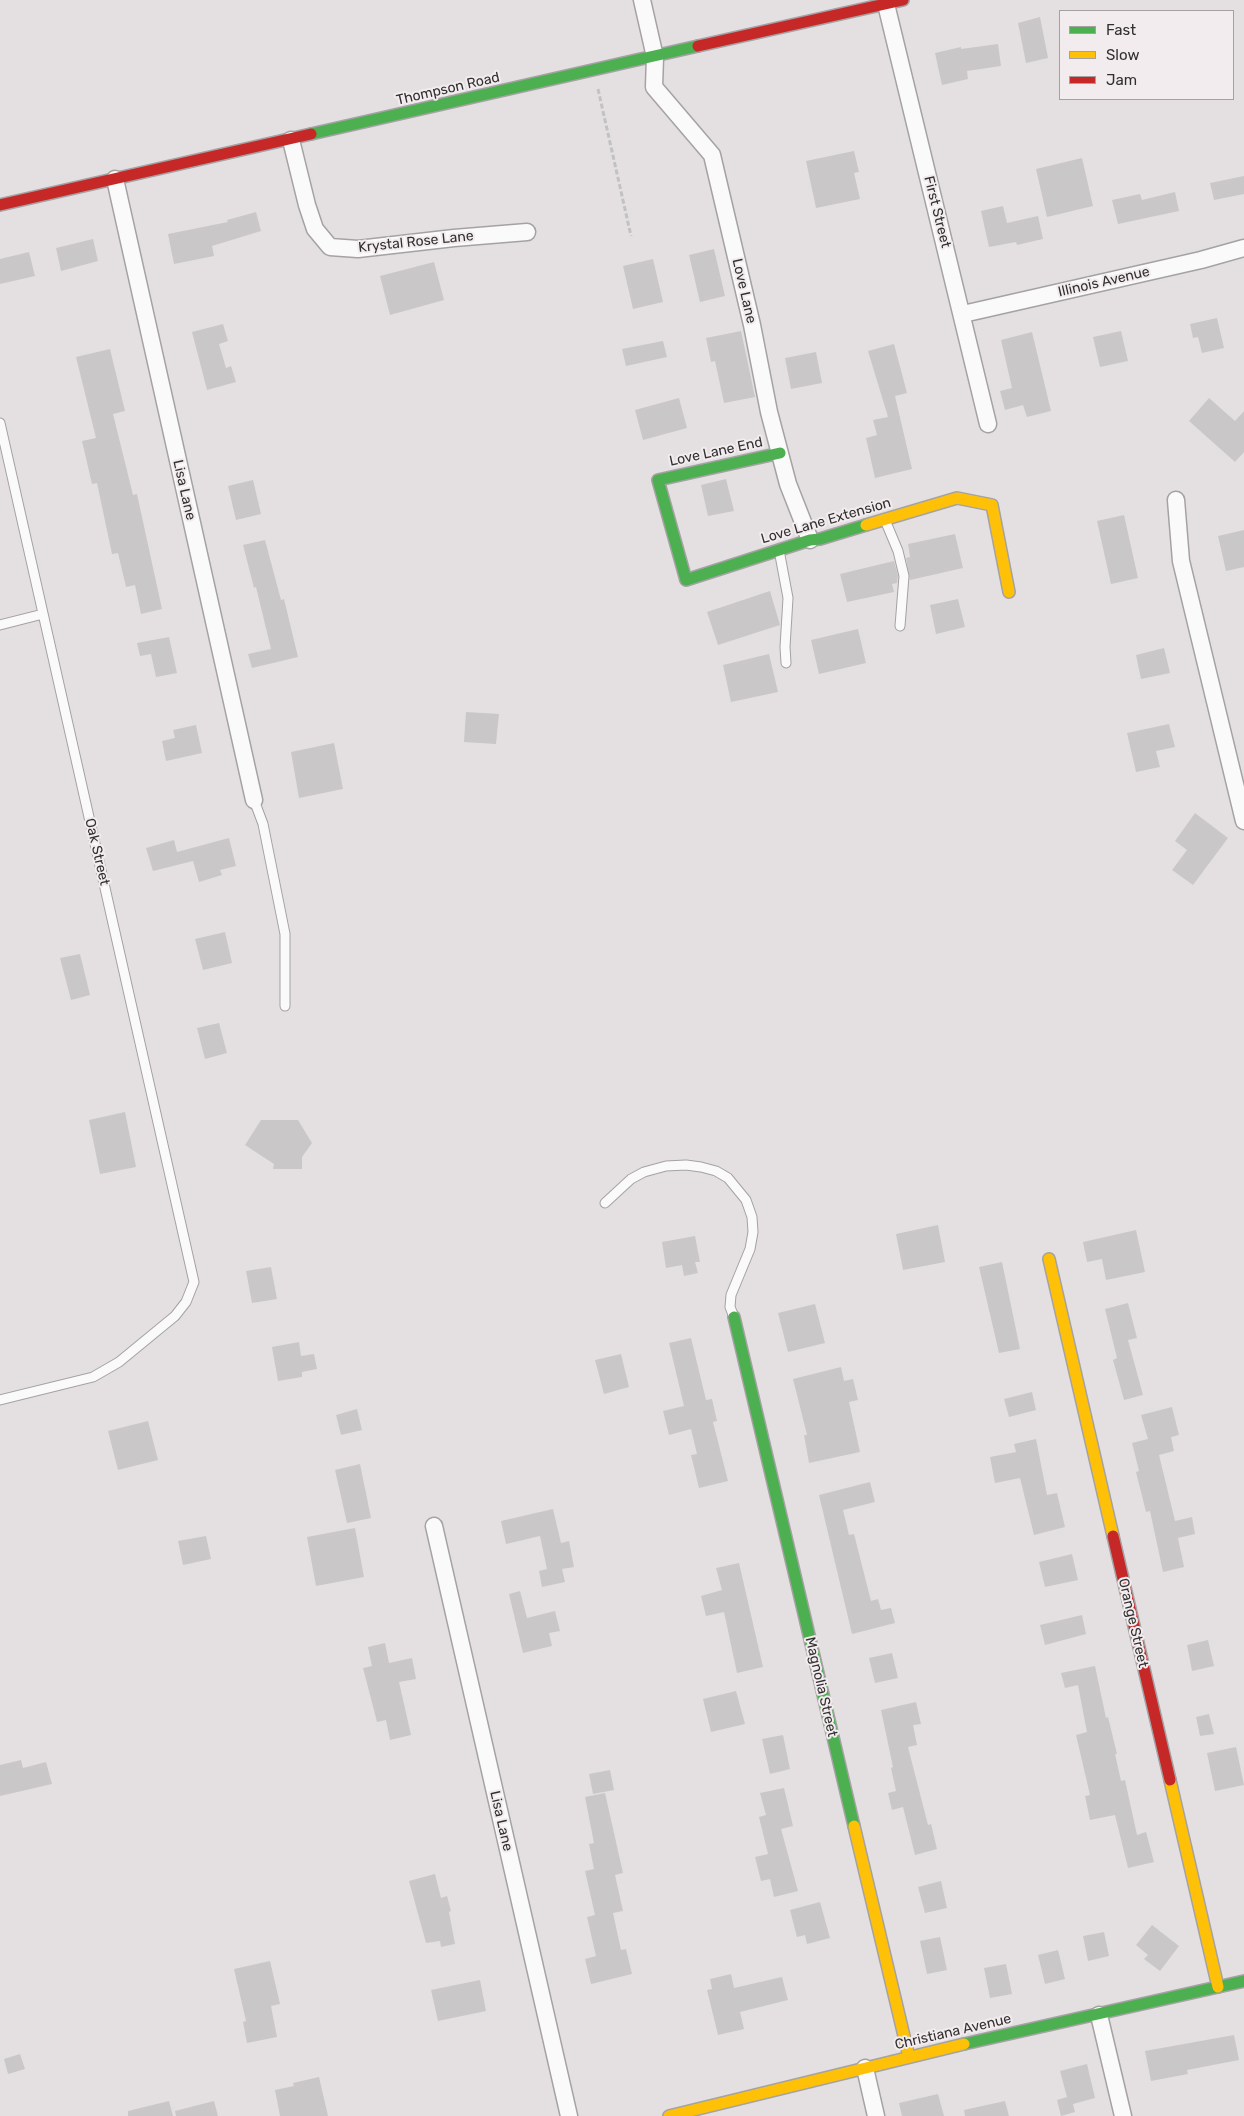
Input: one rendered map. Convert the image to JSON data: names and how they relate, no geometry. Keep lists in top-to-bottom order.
{
  "streets": {
    "street": [
      "Thompson Road",
      "First Street",
      "Krystal Rose Lane",
      "Illinois Avenue",
      "Love Lane",
      "Love Lane End",
      "Lisa Lane",
      "Love Lane Extension",
      "Orange Street",
      "Magnolia Street",
      "Christiana Avenue"
    ],
    "lane": ["Oak Street"]
  },
  "crossings": [
    ["Thompson Road", "First Street"],
    ["Thompson Road", "Krystal Rose Lane"],
    ["Thompson Road", "Love Lane"],
    ["Thompson Road", "Lisa Lane"],
    ["First Street", "Illinois Avenue"],
    ["Love Lane", "Love Lane End"],
    ["Love Lane", "Love Lane Extension"],
    ["Love Lane End", "Love Lane Extension"],
    ["Orange Street", "Christiana Avenue"],
    ["Magnolia Street", "Christiana Avenue"]
  ],
  "legend": ["Fast", "Slow", "Jam"]
}
